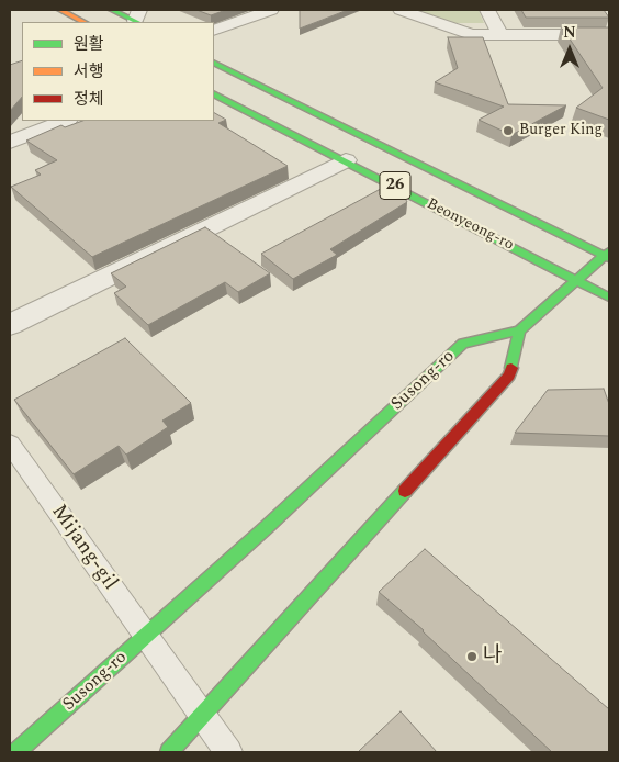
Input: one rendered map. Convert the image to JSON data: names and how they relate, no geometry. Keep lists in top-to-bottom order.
{
  "streets": {
    "main road": ["26", "Beonyeong-ro", "Susong-ro"],
    "lane": ["Mijang-gil"]
  },
  "crossings": [
    ["Susong-ro", "Mijang-gil"]
  ],
  "places": ["Burger King", "나"],
  "legend": ["원활", "서행", "정체"],
  "north": "top"
}
